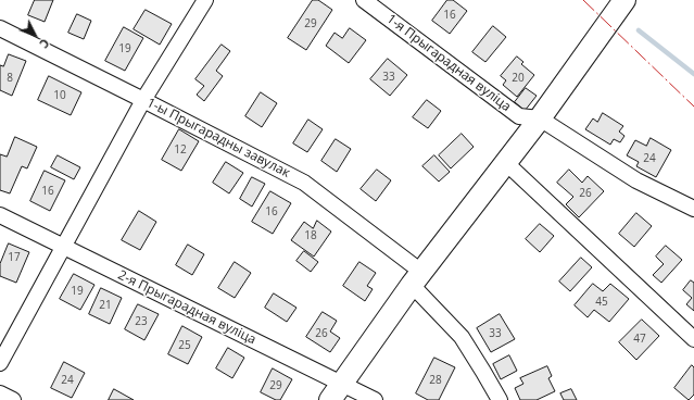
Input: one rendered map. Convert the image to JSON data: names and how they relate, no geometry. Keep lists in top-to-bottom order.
{
  "streets": {
    "street": ["1-я Прыгарадная вуліца", "1-ы Прыгарадны завулак", "2-я Прыгарадная вуліца"]
  },
  "house_numbers": [
    "16",
    "29",
    "19",
    "33",
    "8",
    "20",
    "10",
    "12",
    "24",
    "16",
    "26",
    "16",
    "18",
    "17",
    "19",
    "45",
    "21",
    "23",
    "26",
    "33",
    "47",
    "25",
    "24",
    "28",
    "29"
  ],
  "north": "bottom right"
}
